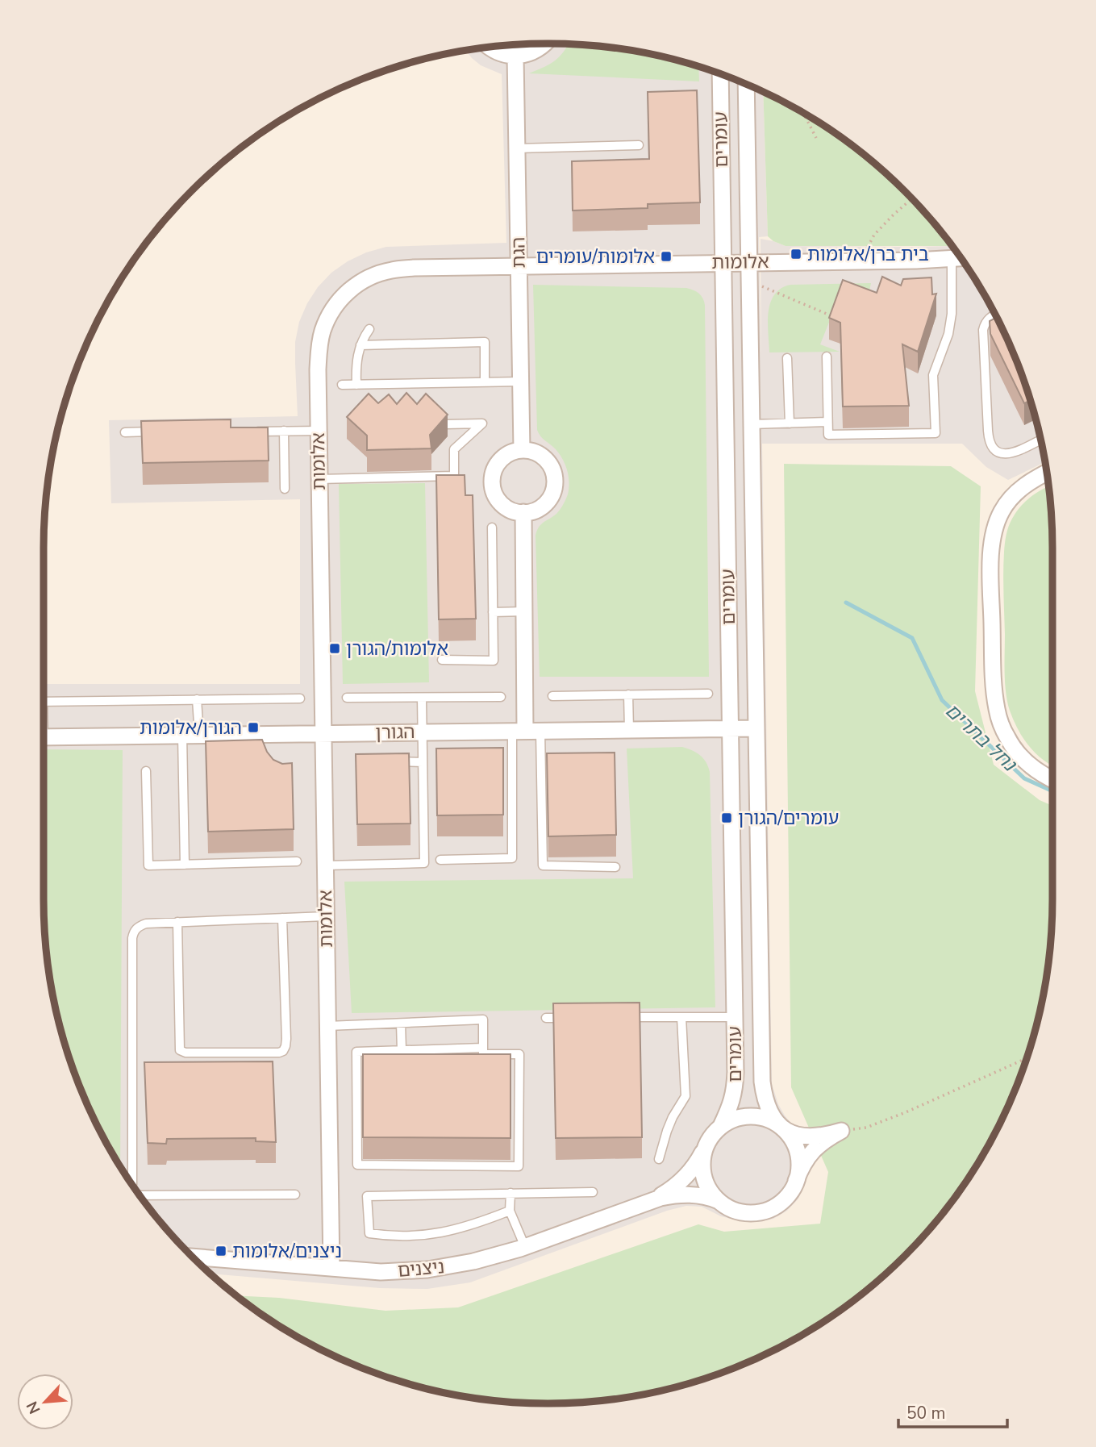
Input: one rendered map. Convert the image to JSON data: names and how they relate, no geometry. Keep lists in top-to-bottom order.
{
  "streets": {
    "street": [
      "עומרים",
      "הגת",
      "אלומות",
      "הגורן",
      "ניצנים"
    ]
  },
  "crossings": [
    ["עומרים", "אלומות"],
    ["עומרים", "הגורן"],
    ["עומרים", "ניצנים"],
    ["הגת", "אלומות"],
    ["אלומות", "הגורן"],
    ["אלומות", "ניצנים"]
  ],
  "water": ["נחל בתרים"],
  "places": {
    "transit": [
      "בית ברן/אלומות",
      "אלומות/עומרים",
      "אלומות/הגורן",
      "הגורן/אלומות",
      "עומרים/הגורן",
      "ניצנים/אלומות"
    ]
  },
  "scale_bar": "50 m",
  "north": "bottom left"
}
